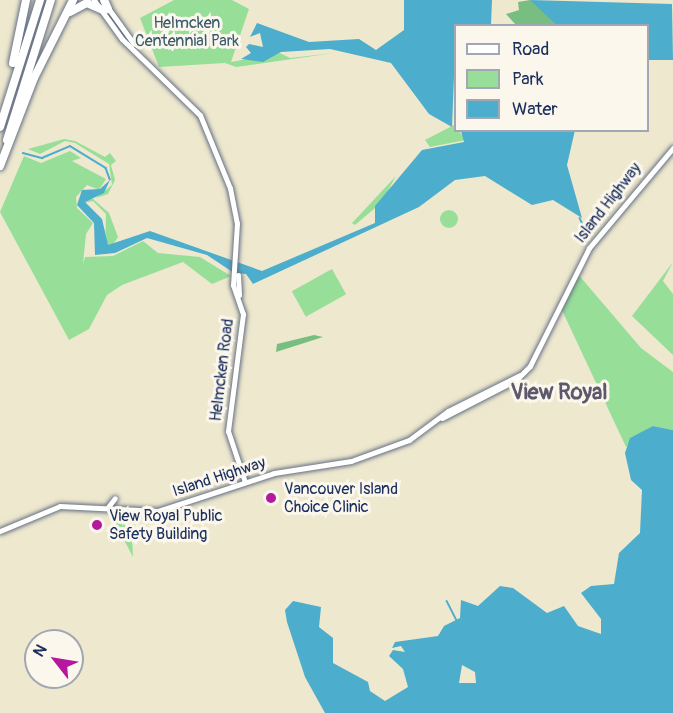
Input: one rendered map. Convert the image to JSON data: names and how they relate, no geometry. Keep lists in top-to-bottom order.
{
  "streets": {
    "main road": ["Island Highway", "Helmcken Road"]
  },
  "crossings": [
    ["Island Highway", "Helmcken Road"]
  ],
  "districts": ["View Royal"],
  "parks": ["Helmcken Centennial Park"],
  "places": ["Vancouver Island Choice Clinic", "View Royal Public Safety Building"],
  "legend": ["Road", "Park", "Water"],
  "north": "top left"
}
